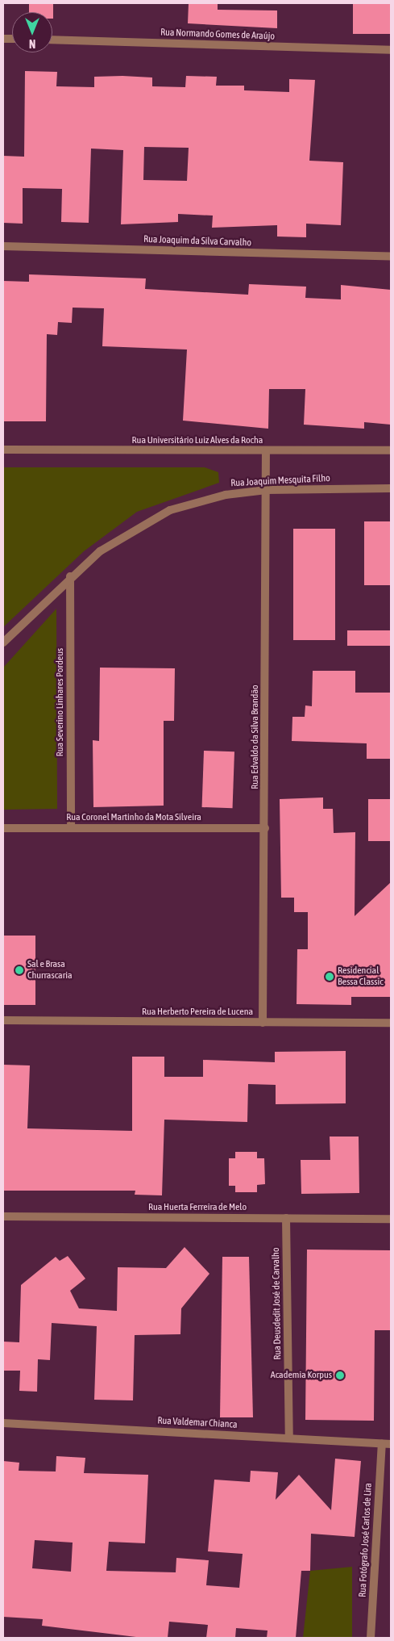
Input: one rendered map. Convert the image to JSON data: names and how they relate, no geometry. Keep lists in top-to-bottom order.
{
  "streets": {
    "street": [
      "Rua Normando Gomes de Araújo",
      "Rua Joaquim da Silva Carvalho",
      "Rua Universitário Luiz Alves da Rocha",
      "Rua Joaquim Mesquita Filho",
      "Rua Severino Linhares Pordeus",
      "Rua Edvaldo da Silva Brandão",
      "Rua Coronel Martinho da Mota Silveira",
      "Rua Herberto Pereira de Lucena",
      "Rua Huerta Ferreira de Melo",
      "Rua Deusdedit José de Carvalho",
      "Rua Valdemar Chianca",
      "Rua Fotógrafo José Carlos de Lira"
    ]
  },
  "crossings": [
    ["Rua Universitário Luiz Alves da Rocha", "Rua Edvaldo da Silva Brandão"],
    ["Rua Joaquim Mesquita Filho", "Rua Severino Linhares Pordeus"],
    ["Rua Joaquim Mesquita Filho", "Rua Edvaldo da Silva Brandão"],
    ["Rua Severino Linhares Pordeus", "Rua Coronel Martinho da Mota Silveira"],
    ["Rua Edvaldo da Silva Brandão", "Rua Coronel Martinho da Mota Silveira"],
    ["Rua Edvaldo da Silva Brandão", "Rua Herberto Pereira de Lucena"],
    ["Rua Huerta Ferreira de Melo", "Rua Deusdedit José de Carvalho"],
    ["Rua Deusdedit José de Carvalho", "Rua Valdemar Chianca"],
    ["Rua Valdemar Chianca", "Rua Fotógrafo José Carlos de Lira"]
  ],
  "places": ["Sal e Brasa Churrascaria", "Residencial Bessa Classic", "Academia Korpus"],
  "north": "bottom"
}
